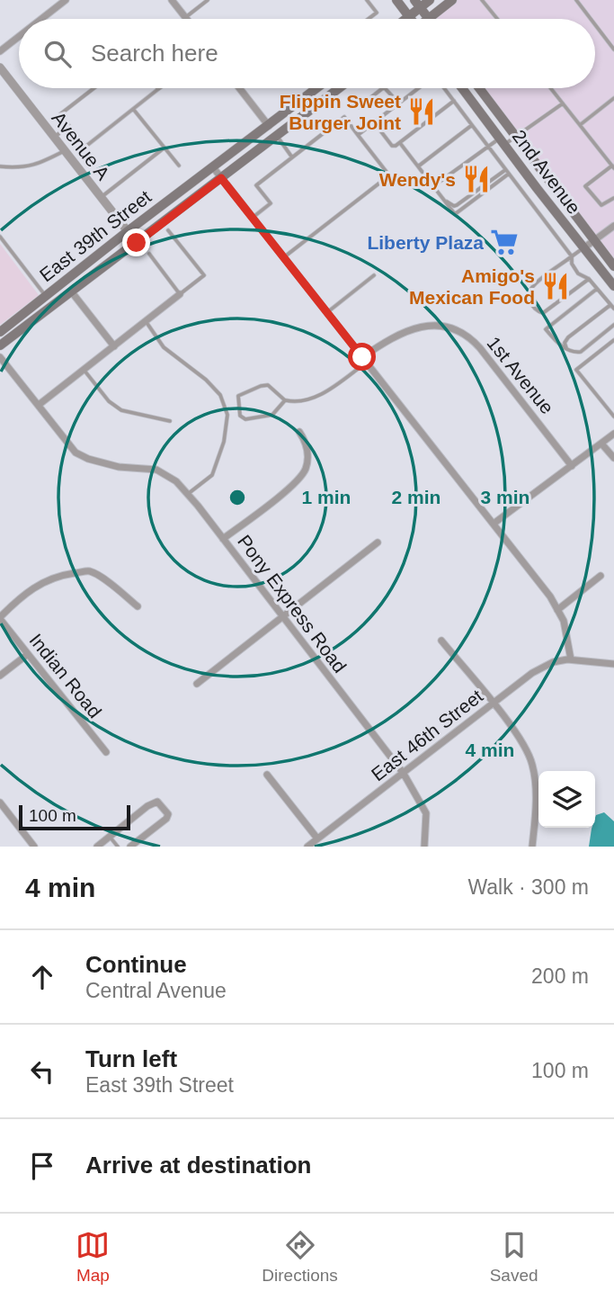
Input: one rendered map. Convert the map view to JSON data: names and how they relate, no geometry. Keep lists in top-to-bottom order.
{
  "streets": {
    "main road": ["2nd Avenue", "East 39th Street"],
    "street": [
      "Avenue A",
      "1st Avenue",
      "Pony Express Road",
      "Indian Road",
      "East 46th Street"
    ]
  },
  "crossings": [
    ["Avenue A", "East 39th Street"],
    ["Pony Express Road", "East 46th Street"]
  ],
  "places": {
    "restaurant": ["Flippin Sweet Burger Joint", "Wendy's", "Amigo's Mexican Food"],
    "supermarket": ["Liberty Plaza"]
  },
  "scale_bar": "100 m",
  "page": {
    "search": "Search here",
    "scale": "100 m",
    "heading": ["4 min", "Walk · 300 m"],
    "list": [
      ["Continue", "Central Avenue", "200 m"],
      ["Turn left", "East 39th Street", "100 m"],
      "Arrive at destination"
    ],
    "nav": ["Map", "Directions", "Saved"]
  },
  "rings": [
    "1 min",
    "2 min",
    "3 min",
    "4 min"
  ]
}
